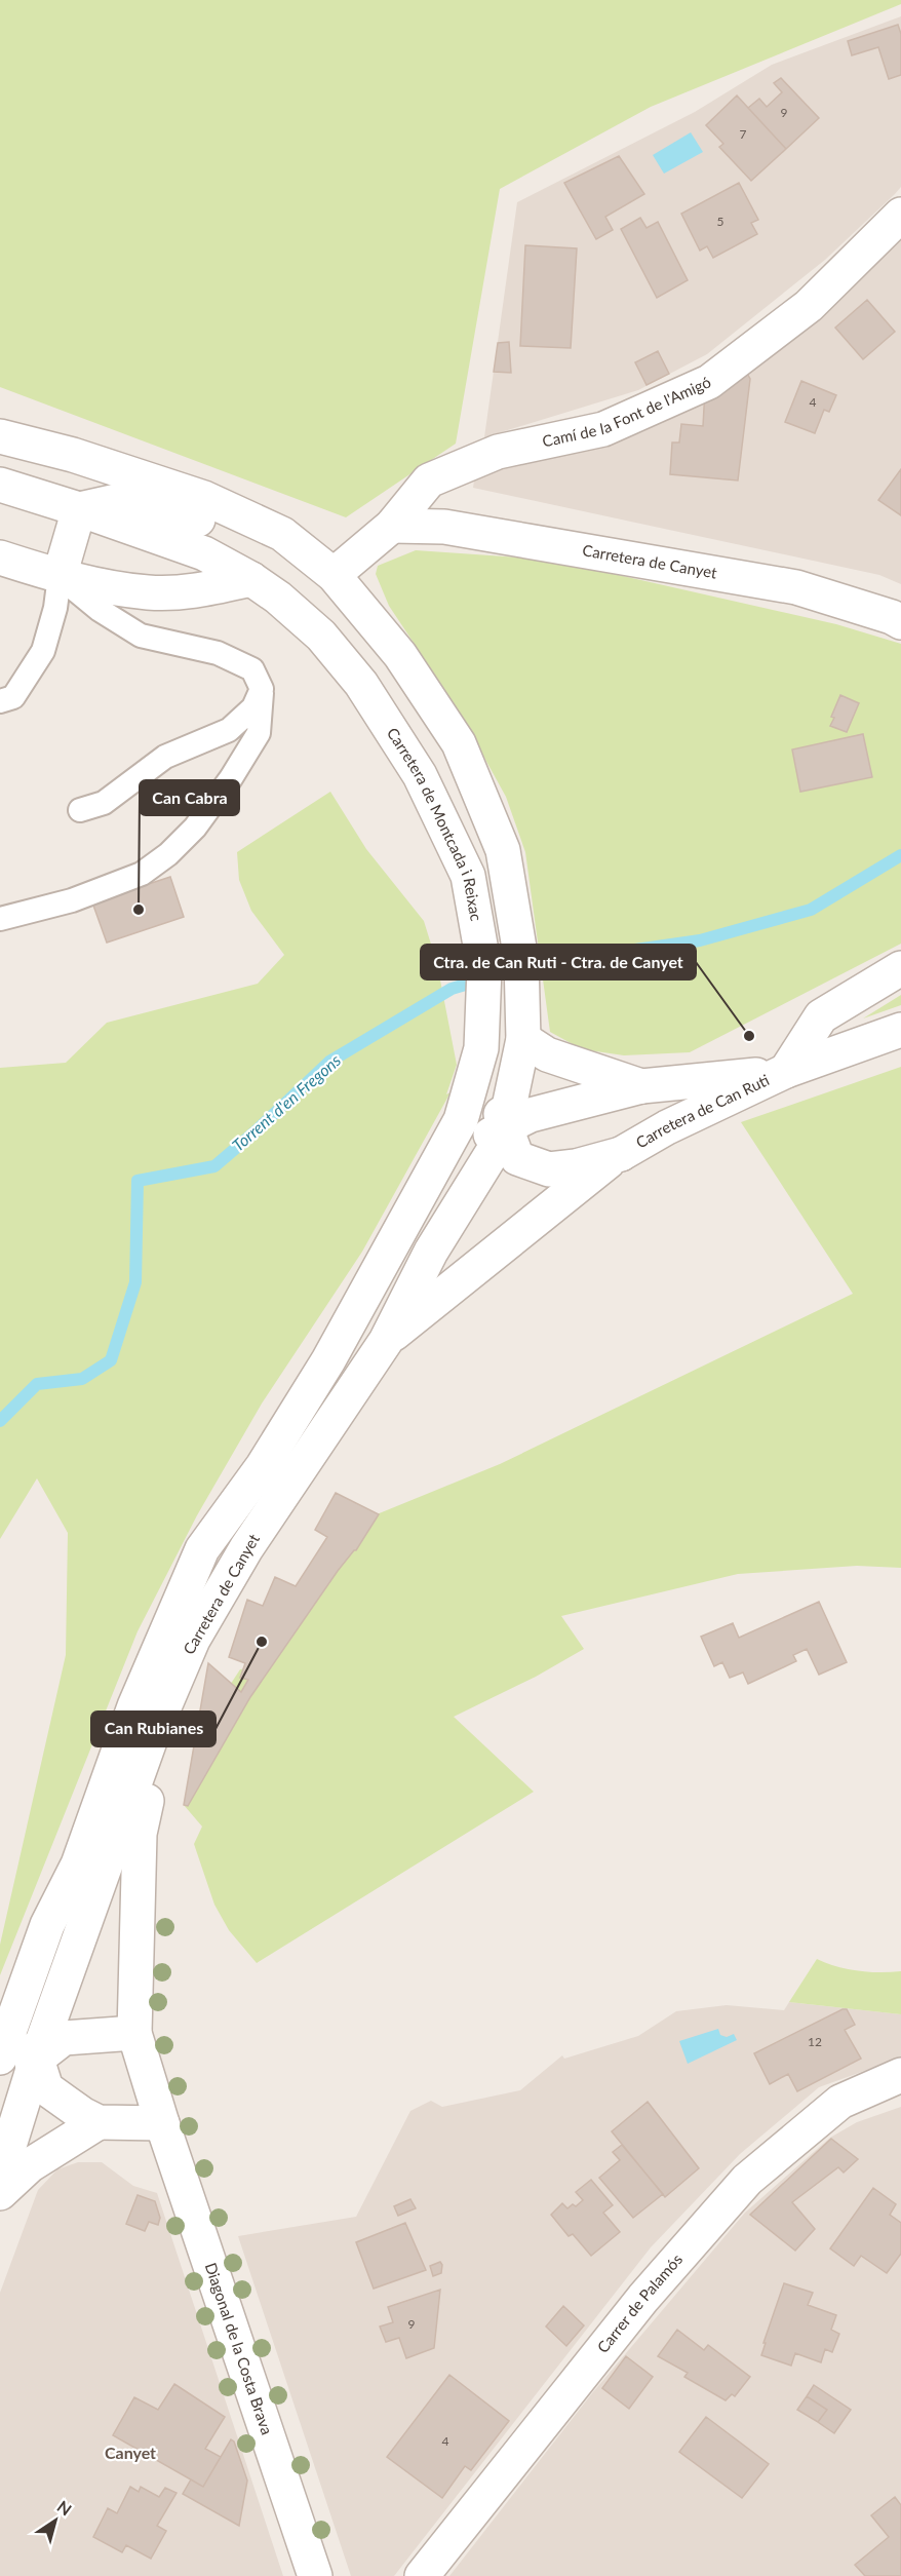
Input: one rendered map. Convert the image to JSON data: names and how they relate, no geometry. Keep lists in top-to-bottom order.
{
  "streets": {
    "street": [
      "Camí de la Font de l'Amigó",
      "Carretera de Canyet",
      "Carretera de Montcada i Reixac",
      "Carretera de Can Ruti",
      "Carrer de Palamós",
      "Diagonal de la Costa Brava"
    ]
  },
  "crossings": [
    ["Camí de la Font de l'Amigó", "Carretera de Canyet"],
    ["Camí de la Font de l'Amigó", "Carretera de Montcada i Reixac"],
    ["Carretera de Canyet", "Carretera de Montcada i Reixac"],
    ["Carretera de Canyet", "Carretera de Can Ruti"],
    ["Carretera de Canyet", "Diagonal de la Costa Brava"],
    ["Carretera de Montcada i Reixac", "Carretera de Can Ruti"]
  ],
  "districts": ["Canyet"],
  "water": ["Torrent d'en Fregons"],
  "places": ["Can Cabra", "Ctra. de Can Ruti - Ctra. de Canyet", "Can Rubianes"],
  "house_numbers": [
    "9",
    "7",
    "5",
    "4",
    "12",
    "9",
    "4"
  ],
  "north": "top right"
}
